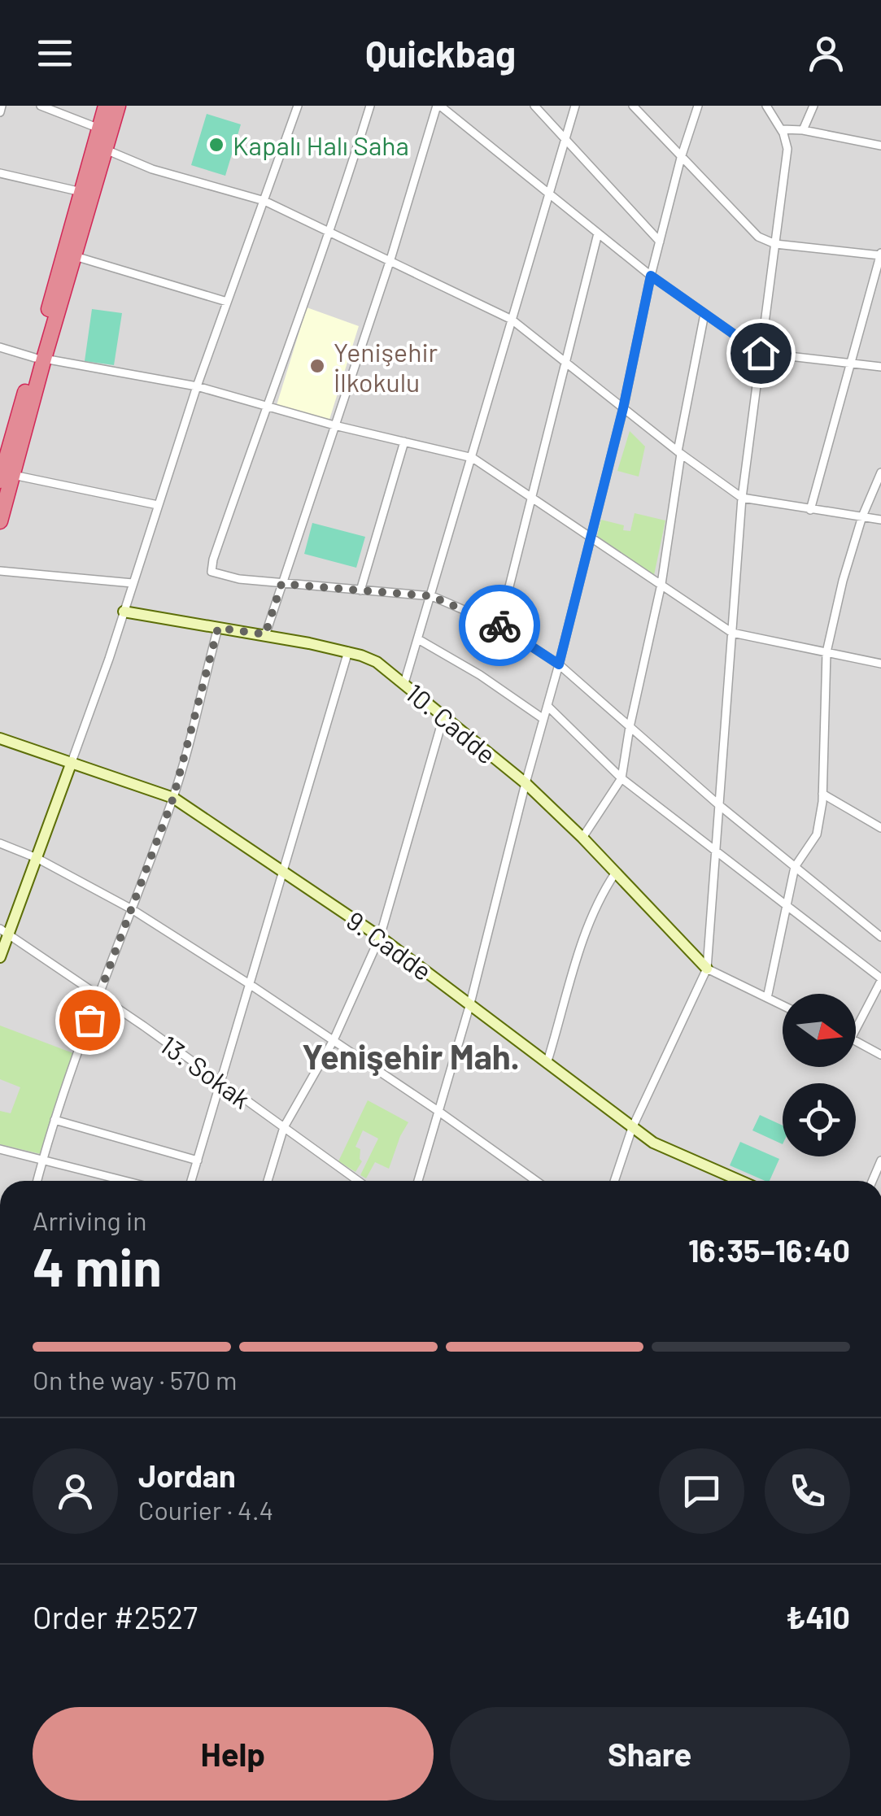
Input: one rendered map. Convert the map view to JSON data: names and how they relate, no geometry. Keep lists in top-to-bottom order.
{
  "streets": {
    "street": ["10. Cadde", "9. Cadde", "13. Sokak"]
  },
  "districts": ["Yenişehir Mah."],
  "places": ["Kapalı Halı Saha", "Yenişehir İlkokulu"],
  "north": "right",
  "page": {
    "header": "Quickbag",
    "heading": ["4 min", "Arriving in", "16:35–16:40"],
    "panel": [
      "Jordan",
      "Courier · 4.4",
      "Order #2527",
      "₺410"
    ],
    "bar": "On the way · 570 m",
    "buttons": ["Help", "Share"]
  }
}
